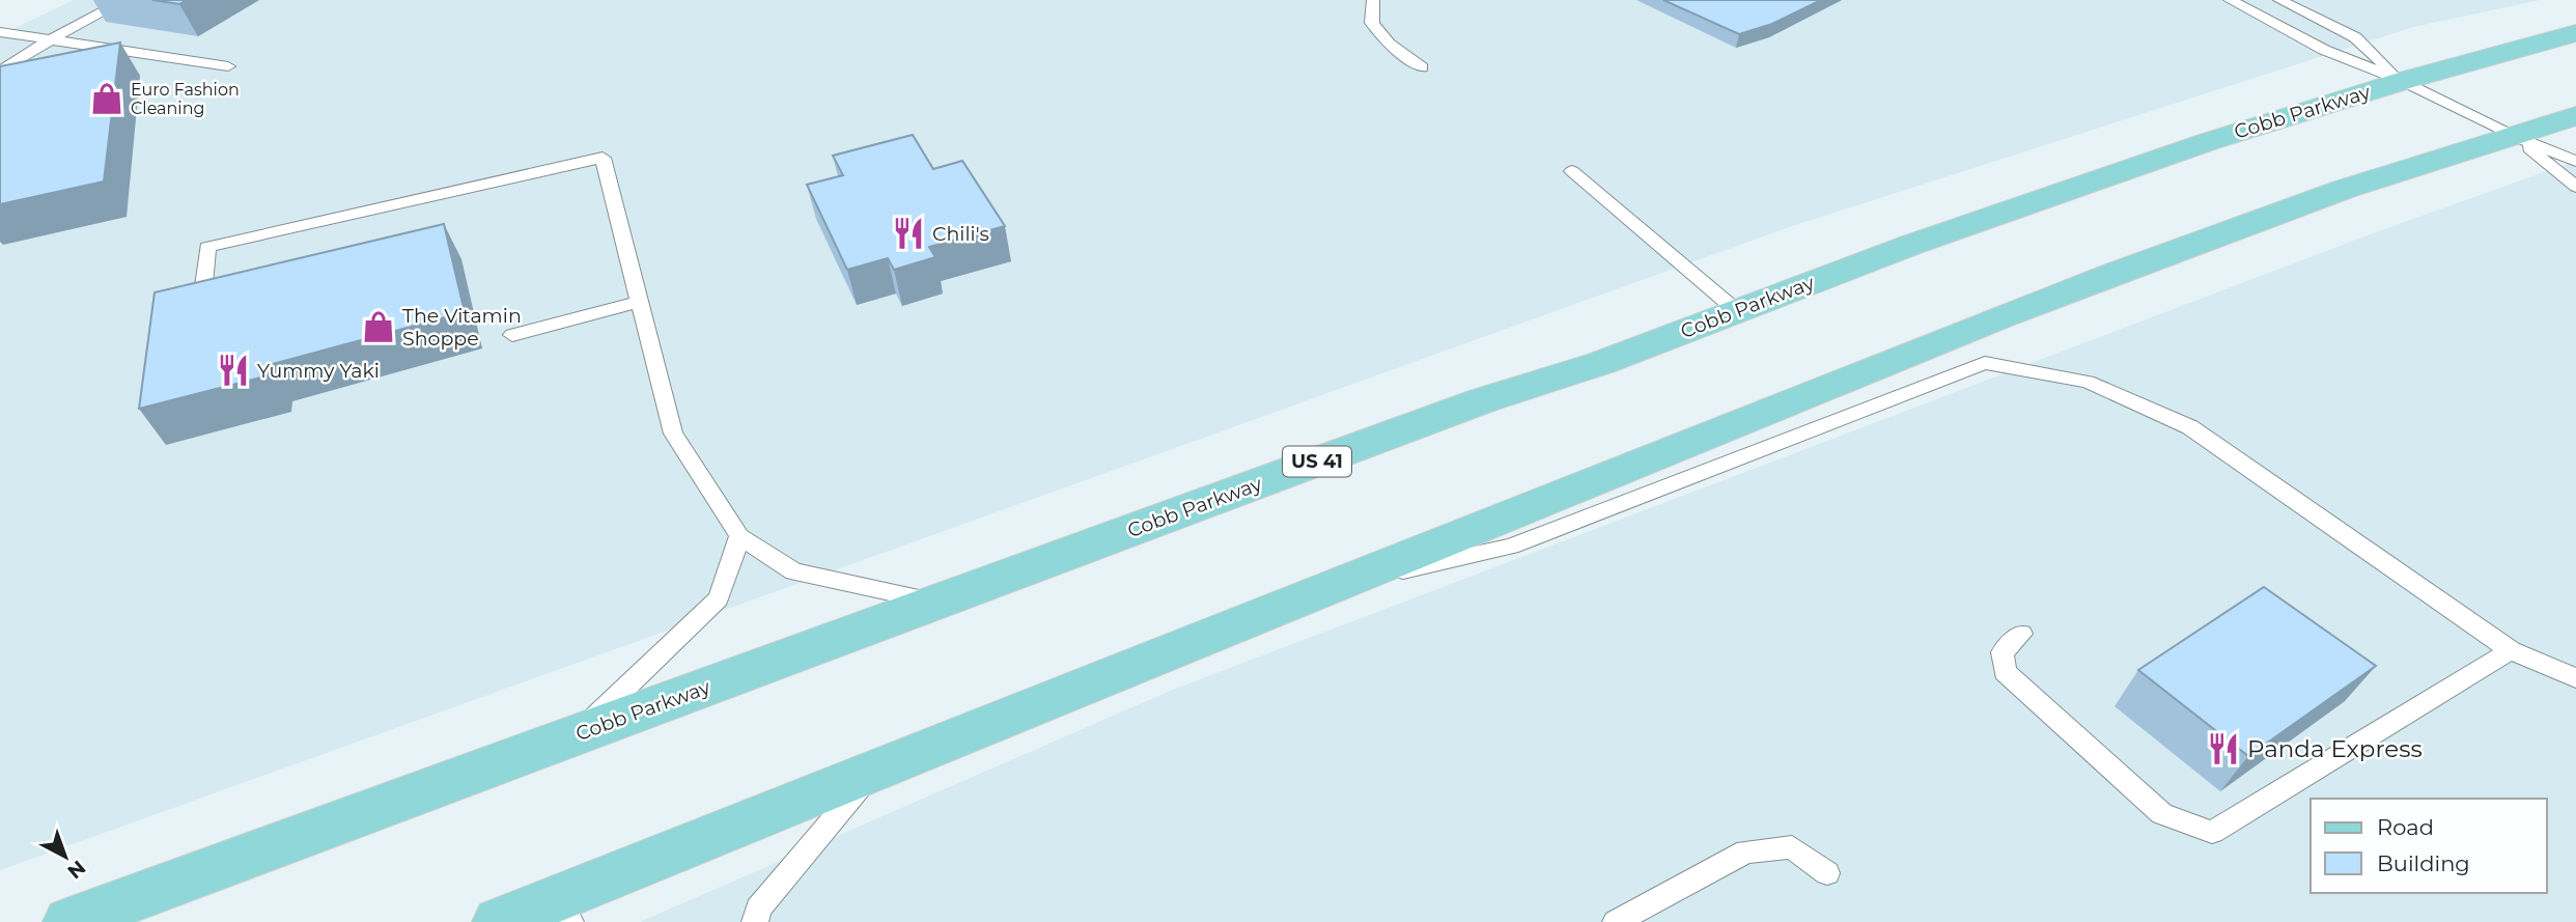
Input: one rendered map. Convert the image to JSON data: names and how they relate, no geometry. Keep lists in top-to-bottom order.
{
  "streets": {
    "main road": ["Cobb Parkway", "US 41"]
  },
  "places": {
    "shop": ["Euro Fashion Cleaning", "The Vitamin Shoppe"],
    "restaurant": ["Chili's", "Yummy Yaki", "Panda Express"]
  },
  "legend": ["Road", "Building"],
  "north": "bottom right"
}
